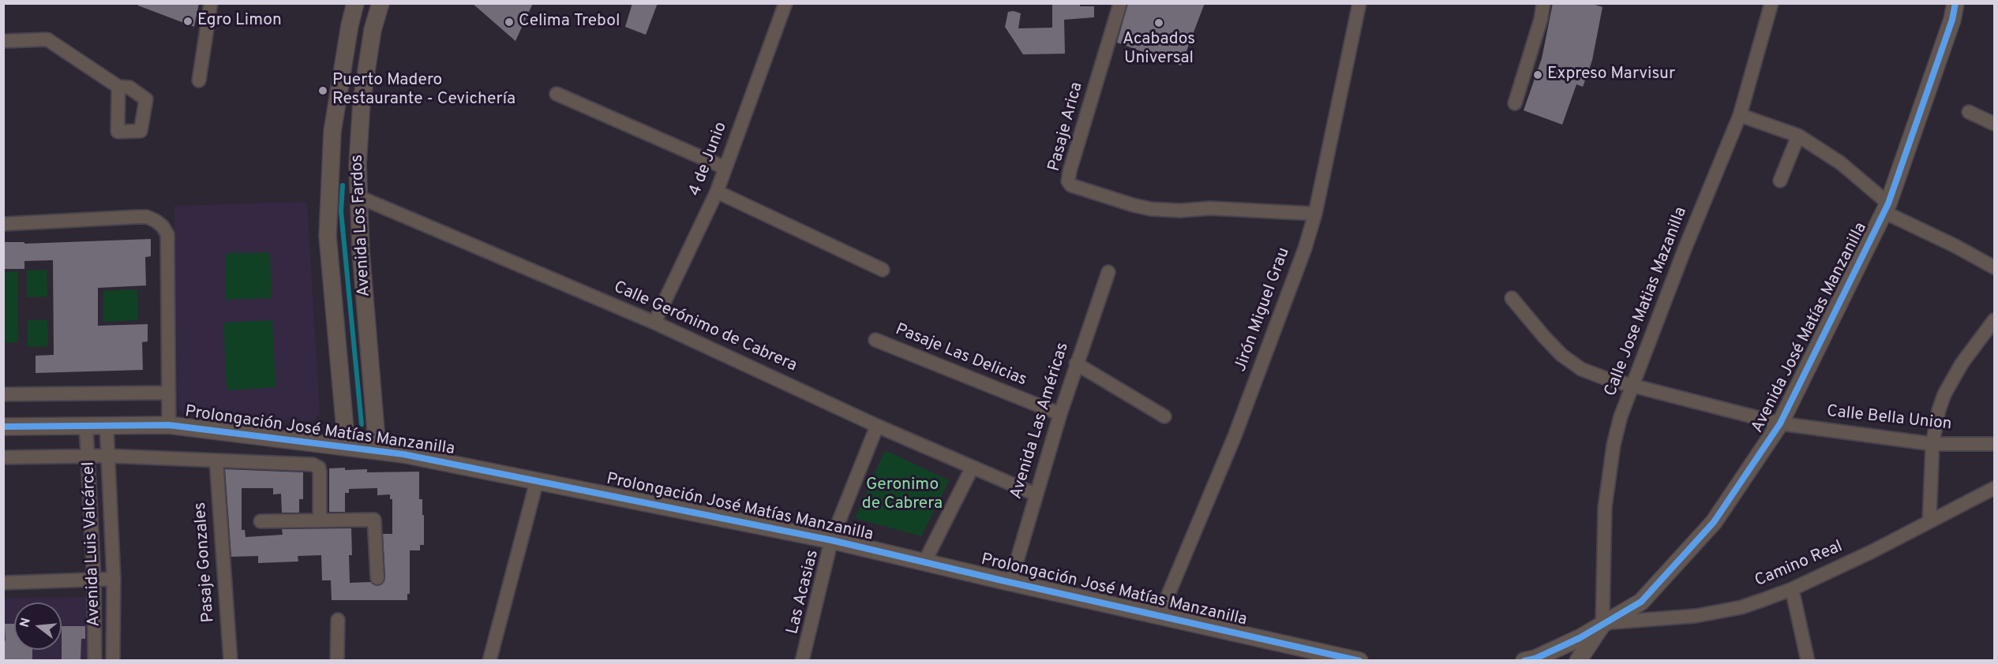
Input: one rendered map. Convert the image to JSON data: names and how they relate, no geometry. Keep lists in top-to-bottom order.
{
  "streets": {
    "street": [
      "Pasaje Arica",
      "4 de Junio",
      "Avenida Los Fardos",
      "Calle Jose Matias Mazanilla",
      "Jirón Miguel Grau",
      "Calle Gerónimo de Cabrera",
      "Avenida José Matías Manzanilla",
      "Pasaje Las Delicias",
      "Calle Bella Union",
      "Avenida Las Américas",
      "Prolongación José Matías Manzanilla",
      "Avenida Luis Valcárcel",
      "Pasaje Gonzales",
      "Camino Real",
      "Las Acasias"
    ]
  },
  "crossings": [
    ["Pasaje Arica", "Jirón Miguel Grau"],
    ["4 de Junio", "Calle Gerónimo de Cabrera"],
    ["Avenida Los Fardos", "Calle Gerónimo de Cabrera"],
    ["Avenida Los Fardos", "Prolongación José Matías Manzanilla"],
    ["Calle Jose Matias Mazanilla", "Avenida José Matías Manzanilla"],
    ["Calle Jose Matias Mazanilla", "Calle Bella Union"],
    ["Calle Jose Matias Mazanilla", "Camino Real"],
    ["Jirón Miguel Grau", "Prolongación José Matías Manzanilla"],
    ["Calle Gerónimo de Cabrera", "Avenida Las Américas"],
    ["Calle Gerónimo de Cabrera", "Las Acasias"],
    ["Avenida José Matías Manzanilla", "Calle Bella Union"],
    ["Avenida José Matías Manzanilla", "Camino Real"],
    ["Pasaje Las Delicias", "Avenida Las Américas"],
    ["Avenida Las Américas", "Prolongación José Matías Manzanilla"],
    ["Prolongación José Matías Manzanilla", "Avenida Luis Valcárcel"],
    ["Prolongación José Matías Manzanilla", "Las Acasias"]
  ],
  "parks": ["Geronimo de Cabrera"],
  "places": [
    "Egro Limon",
    "Celima Trebol",
    "Acabados Universal",
    "Expreso Marvisur",
    "Puerto Madero Restaurante - Cevichería"
  ],
  "north": "left"
}
